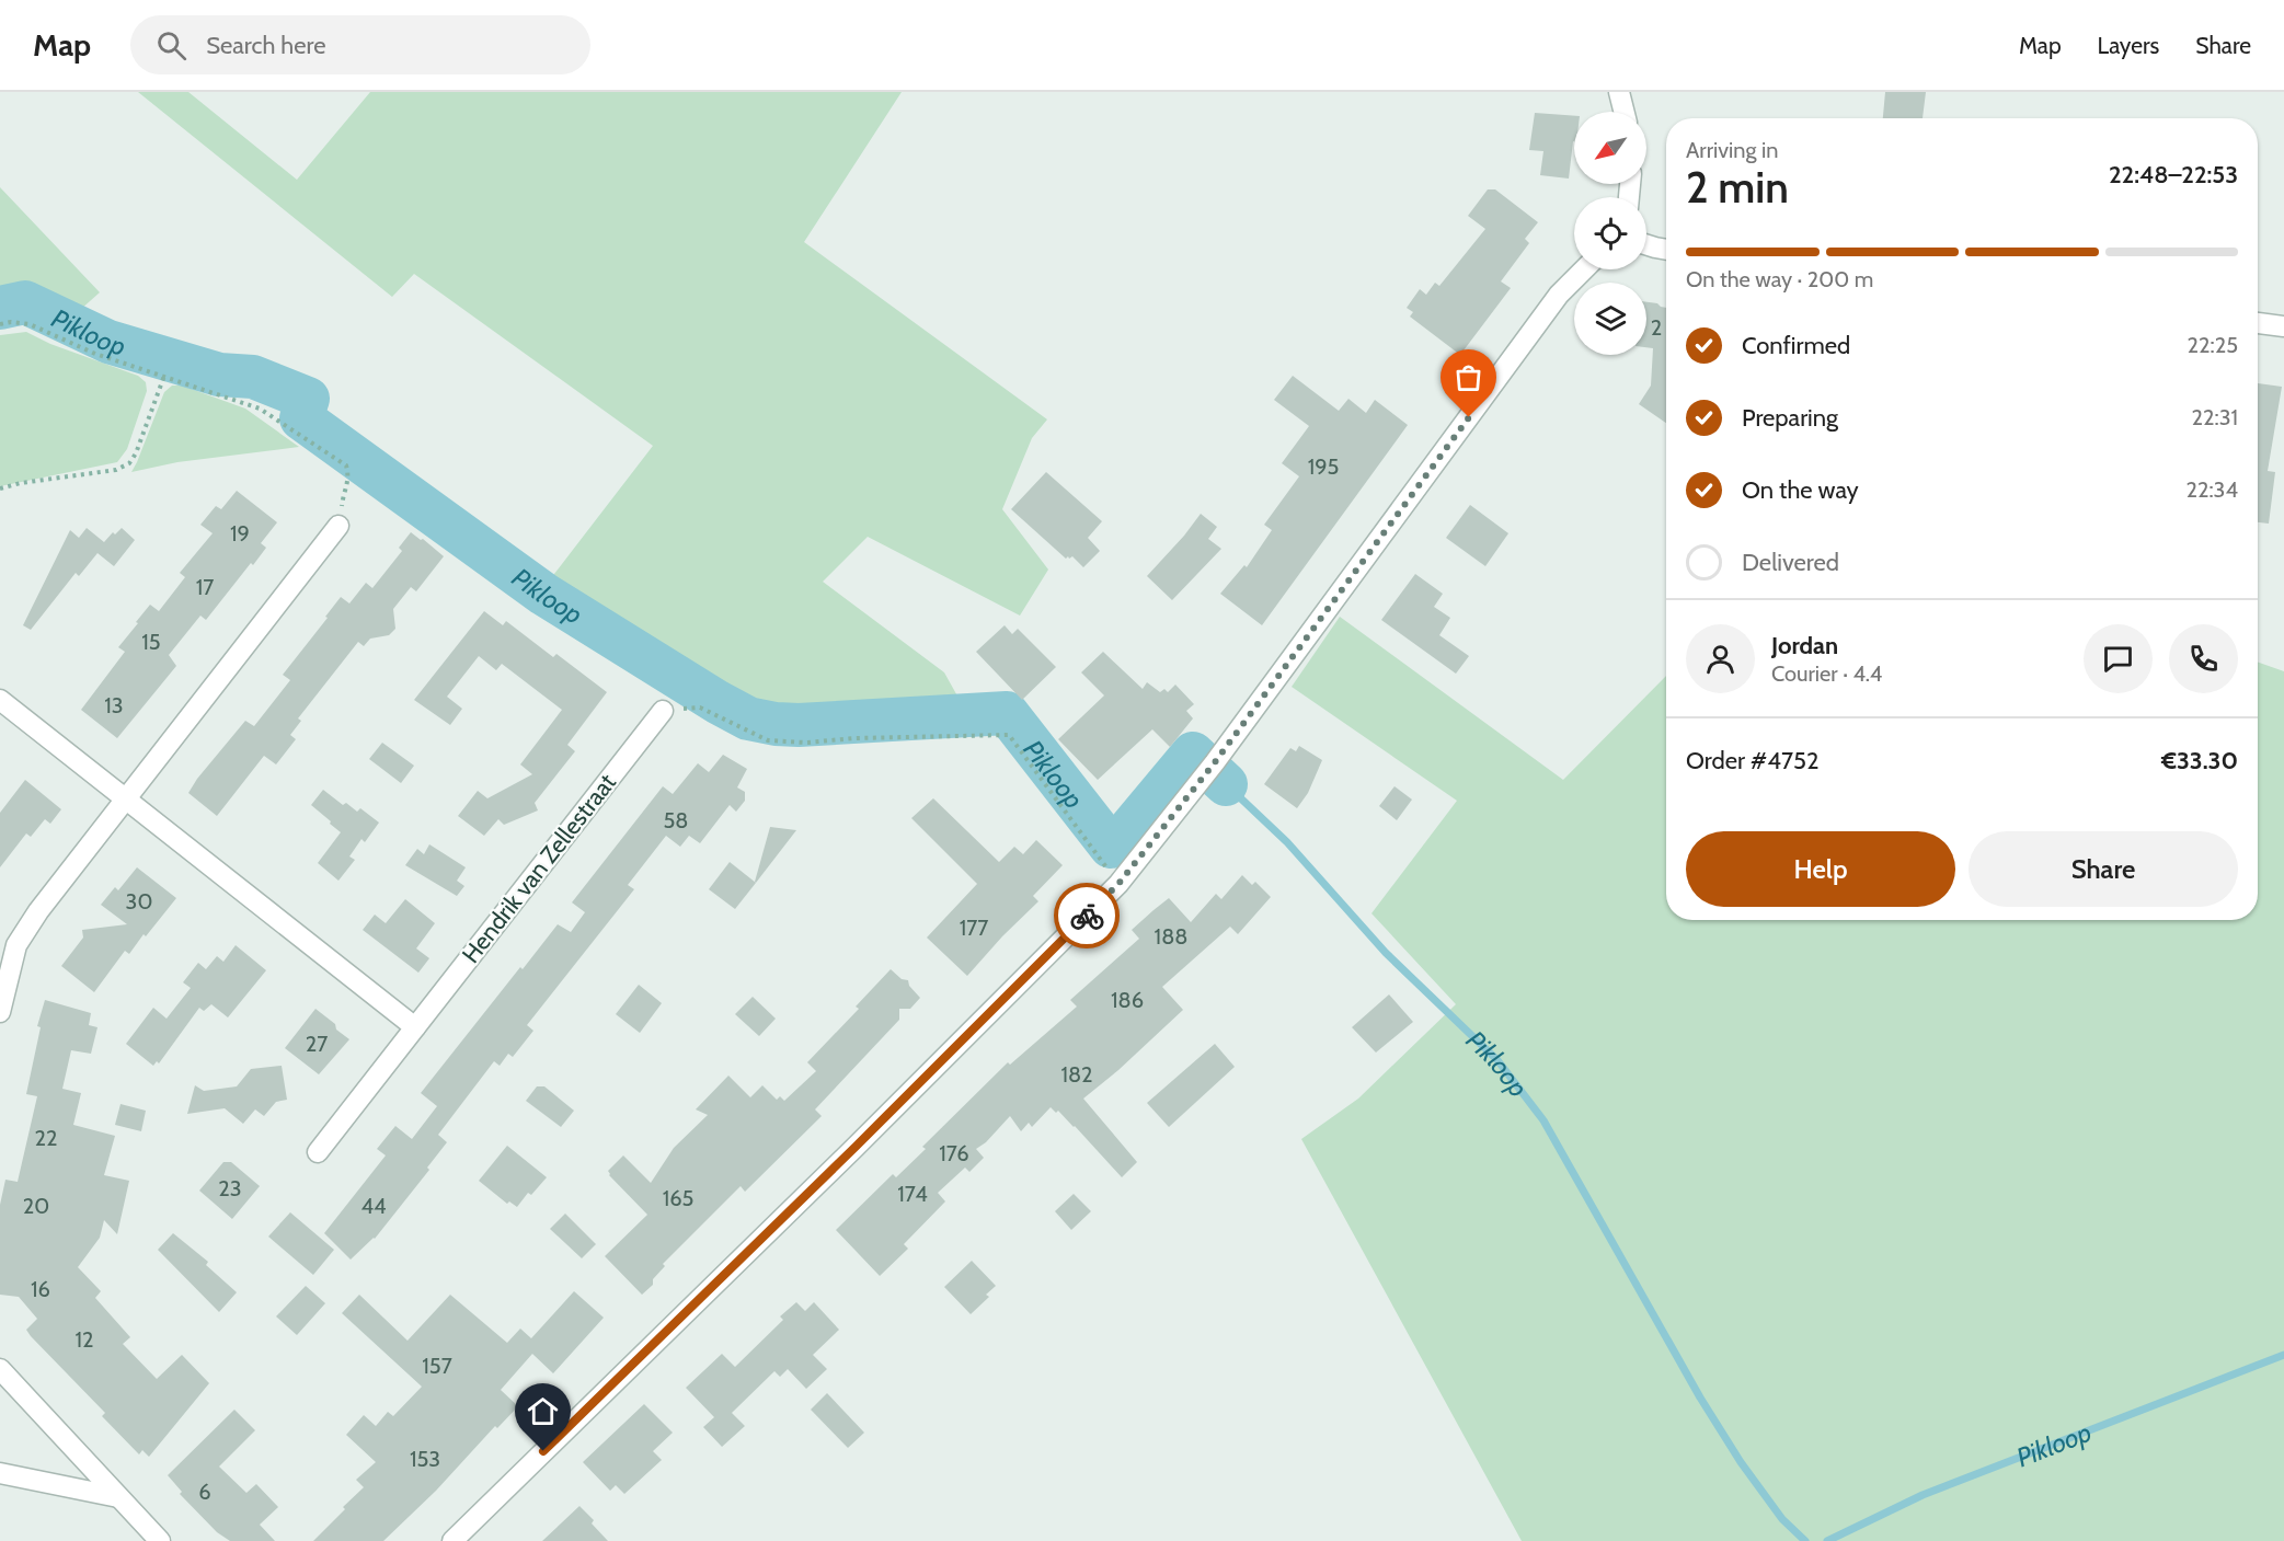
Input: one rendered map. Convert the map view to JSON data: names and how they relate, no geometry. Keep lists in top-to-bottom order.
{
  "streets": {
    "street": ["Hendrik van Zellestraat"]
  },
  "water": ["Pikloop"],
  "house_numbers": [
    "2",
    "195",
    "19",
    "17",
    "15",
    "13",
    "58",
    "30",
    "177",
    "188",
    "186",
    "27",
    "182",
    "22",
    "176",
    "23",
    "174",
    "165",
    "20",
    "44",
    "16",
    "12",
    "157",
    "153",
    "6"
  ],
  "north": "bottom left",
  "page": {
    "header": "Map",
    "search": "Search here",
    "nav": ["Map", "Layers", "Share"],
    "heading": ["2 min", "Arriving in", "22:48–22:53"],
    "panel": [
      "Jordan",
      "Courier · 4.4",
      "Order #4752",
      "€33.30"
    ],
    "bar": "On the way · 200 m",
    "list": [
      ["Confirmed", "22:25"],
      ["Preparing", "22:31"],
      ["On the way", "22:34"],
      "Delivered"
    ],
    "buttons": ["Help", "Share"]
  }
}
